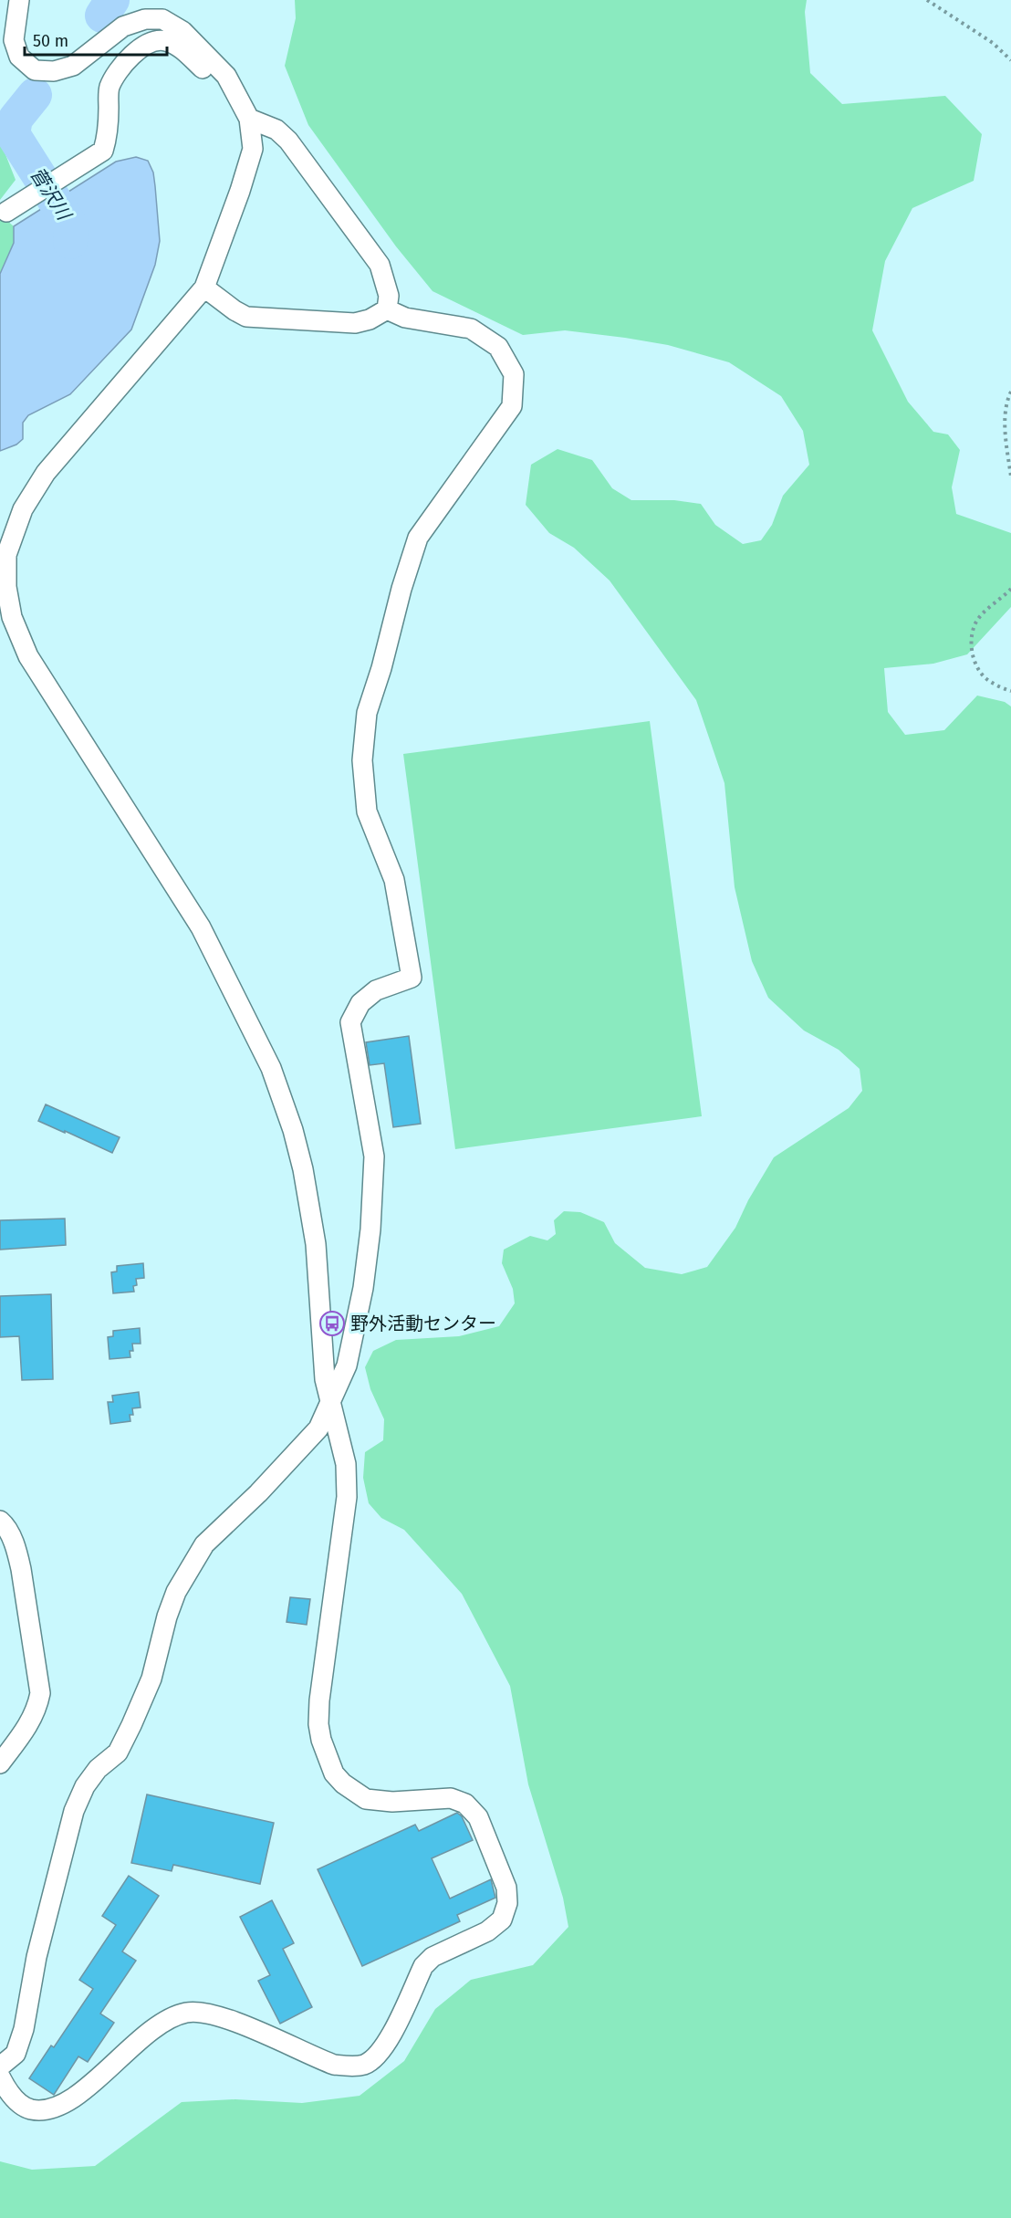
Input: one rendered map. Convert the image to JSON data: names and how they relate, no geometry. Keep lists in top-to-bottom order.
{
  "water": ["菅沢川"],
  "places": {
    "bus stop": ["野外活動センター"]
  },
  "scale_bar": "50 m"
}
